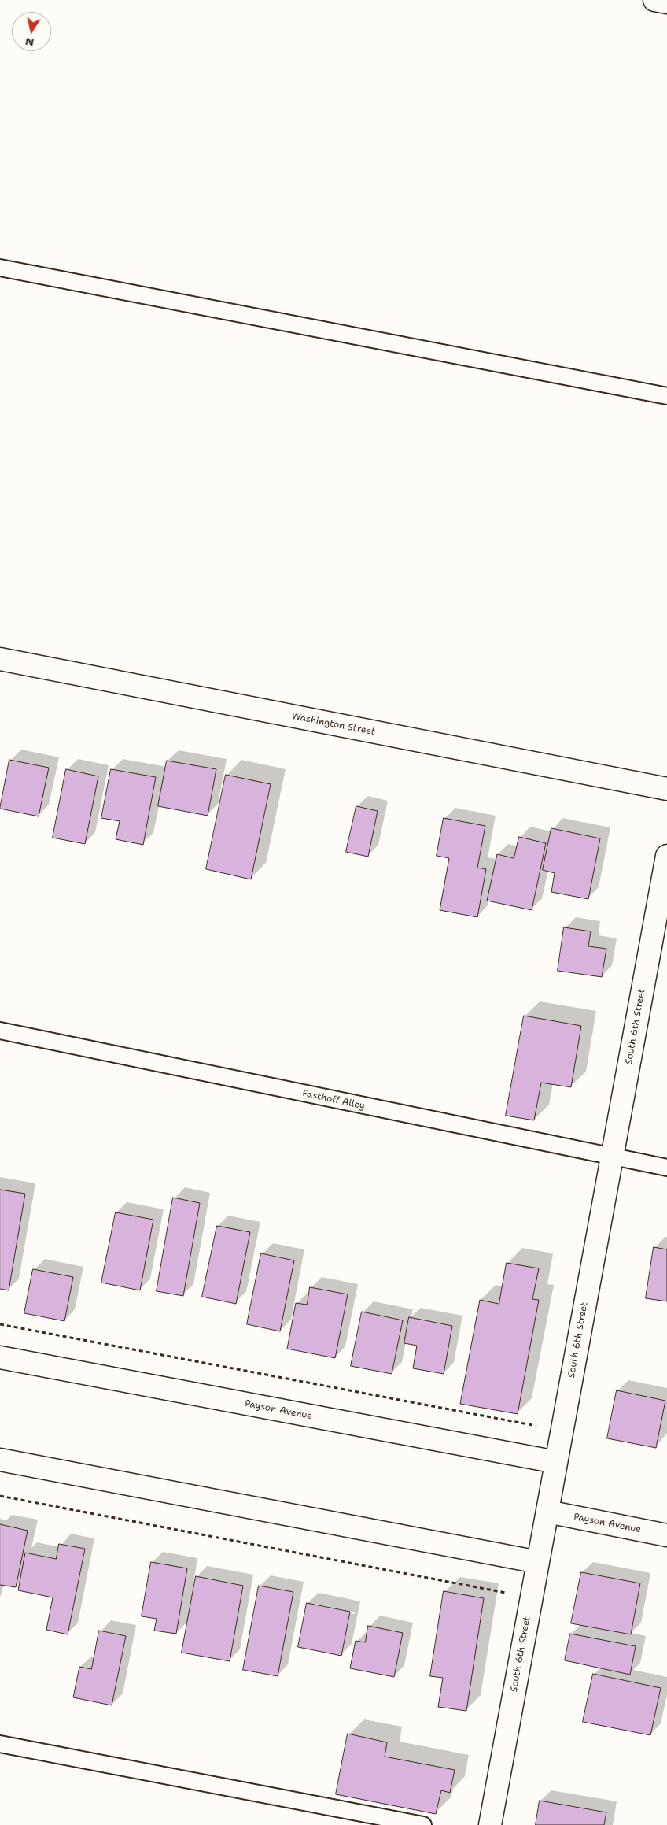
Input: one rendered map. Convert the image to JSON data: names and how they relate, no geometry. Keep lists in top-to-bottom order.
{
  "streets": {
    "street": ["Washington Street", "South 6th Street", "Payson Avenue"],
    "lane": ["Fasthoff Alley"]
  },
  "crossings": [
    ["South 6th Street", "Fasthoff Alley"],
    ["South 6th Street", "Payson Avenue"]
  ],
  "north": "bottom"
}
